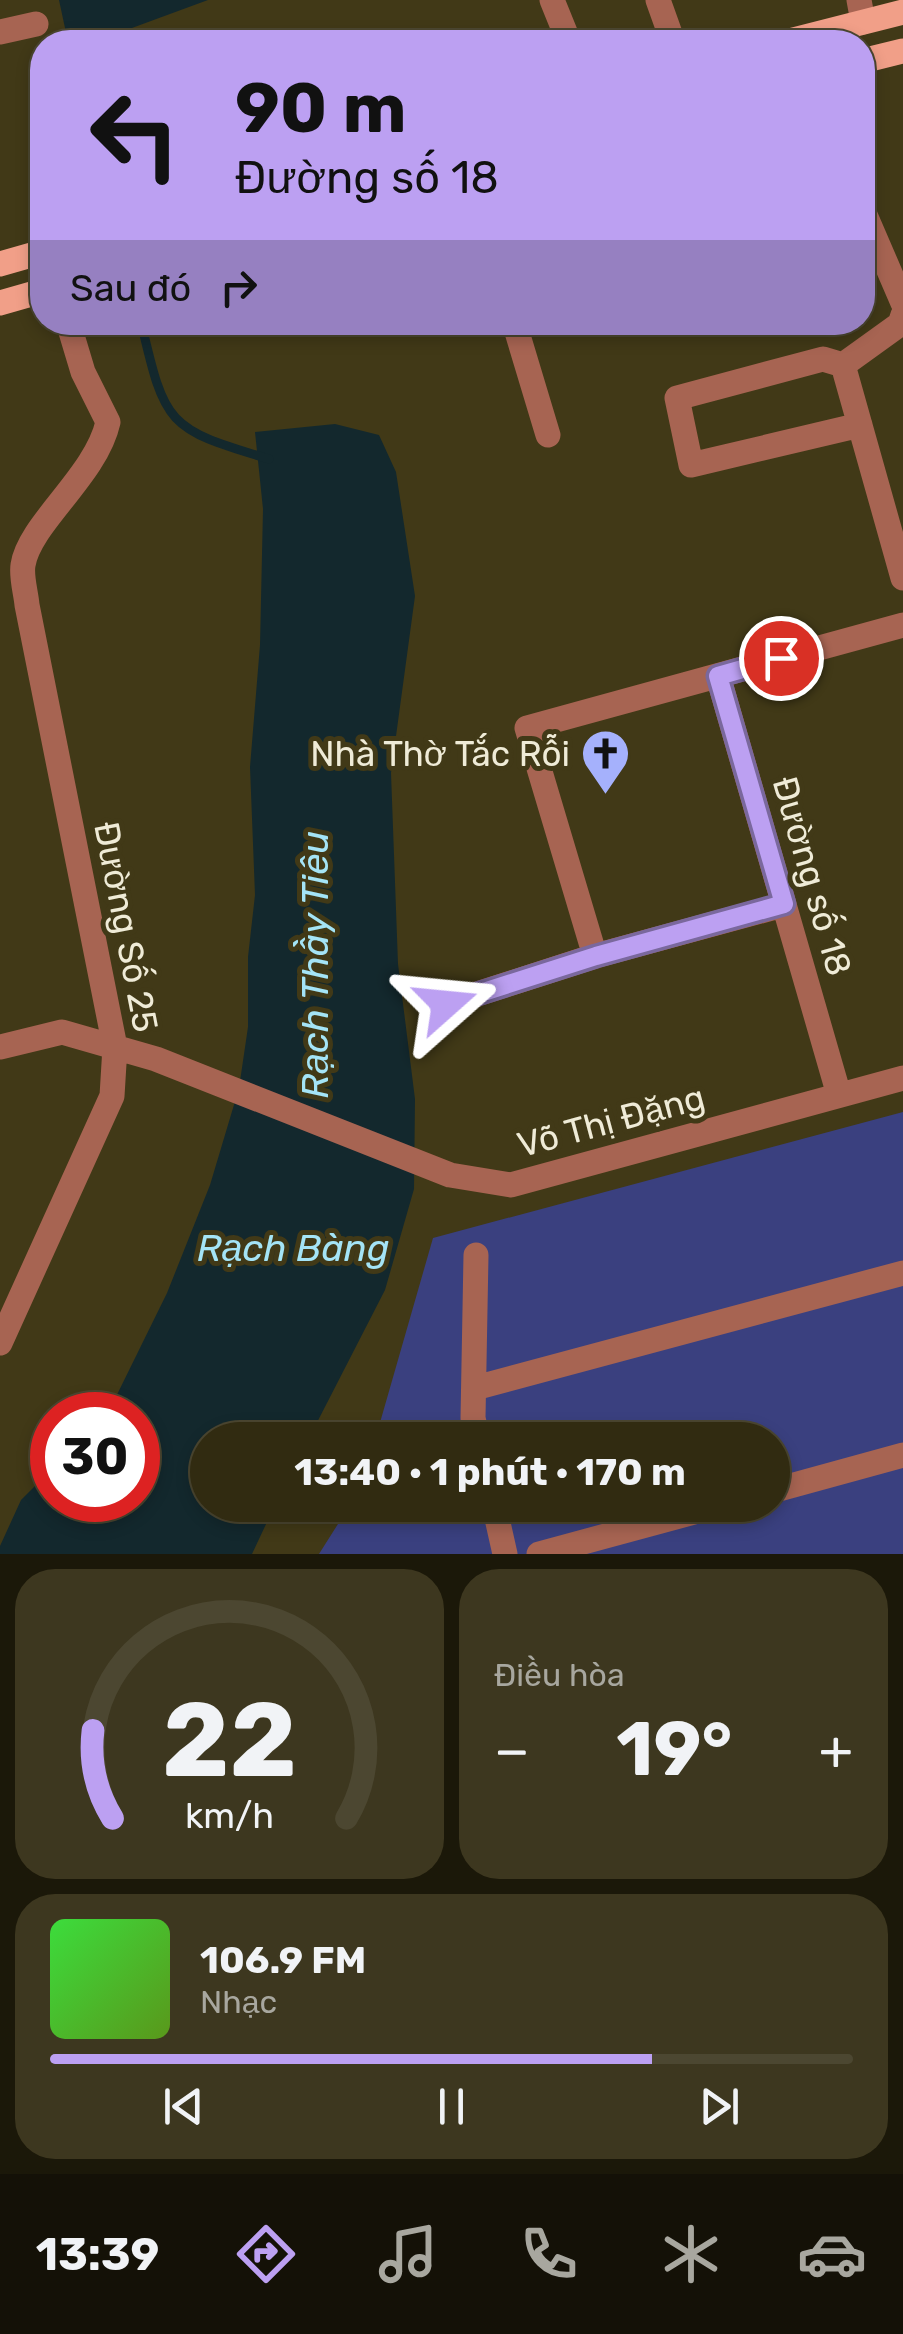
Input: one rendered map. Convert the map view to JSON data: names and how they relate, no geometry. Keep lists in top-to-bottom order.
{
  "streets": {
    "street": ["Đường số 18", "Đường Số 25", "Võ Thị Đặng"]
  },
  "crossings": [
    ["Đường số 18", "Võ Thị Đặng"],
    ["Đường Số 25", "Võ Thị Đặng"]
  ],
  "water": ["Rạch Thầy Tiêu", "Rạch Bàng"],
  "places": {
    "church": ["Nhà Thờ Tắc Rỗi"]
  },
  "page": {
    "turn": ["90 m", "Đường số 18"],
    "then": "Sau đó",
    "limit": "30",
    "trip": "13:40 · 1 phút · 170 m",
    "tile": "Điều hòa",
    "heat": ["−", "19°", "+"],
    "song": ["106.9 FM", "Nhạc"],
    "tabs": "13:39",
    "gauge": ["22", "km/h"]
  }
}
